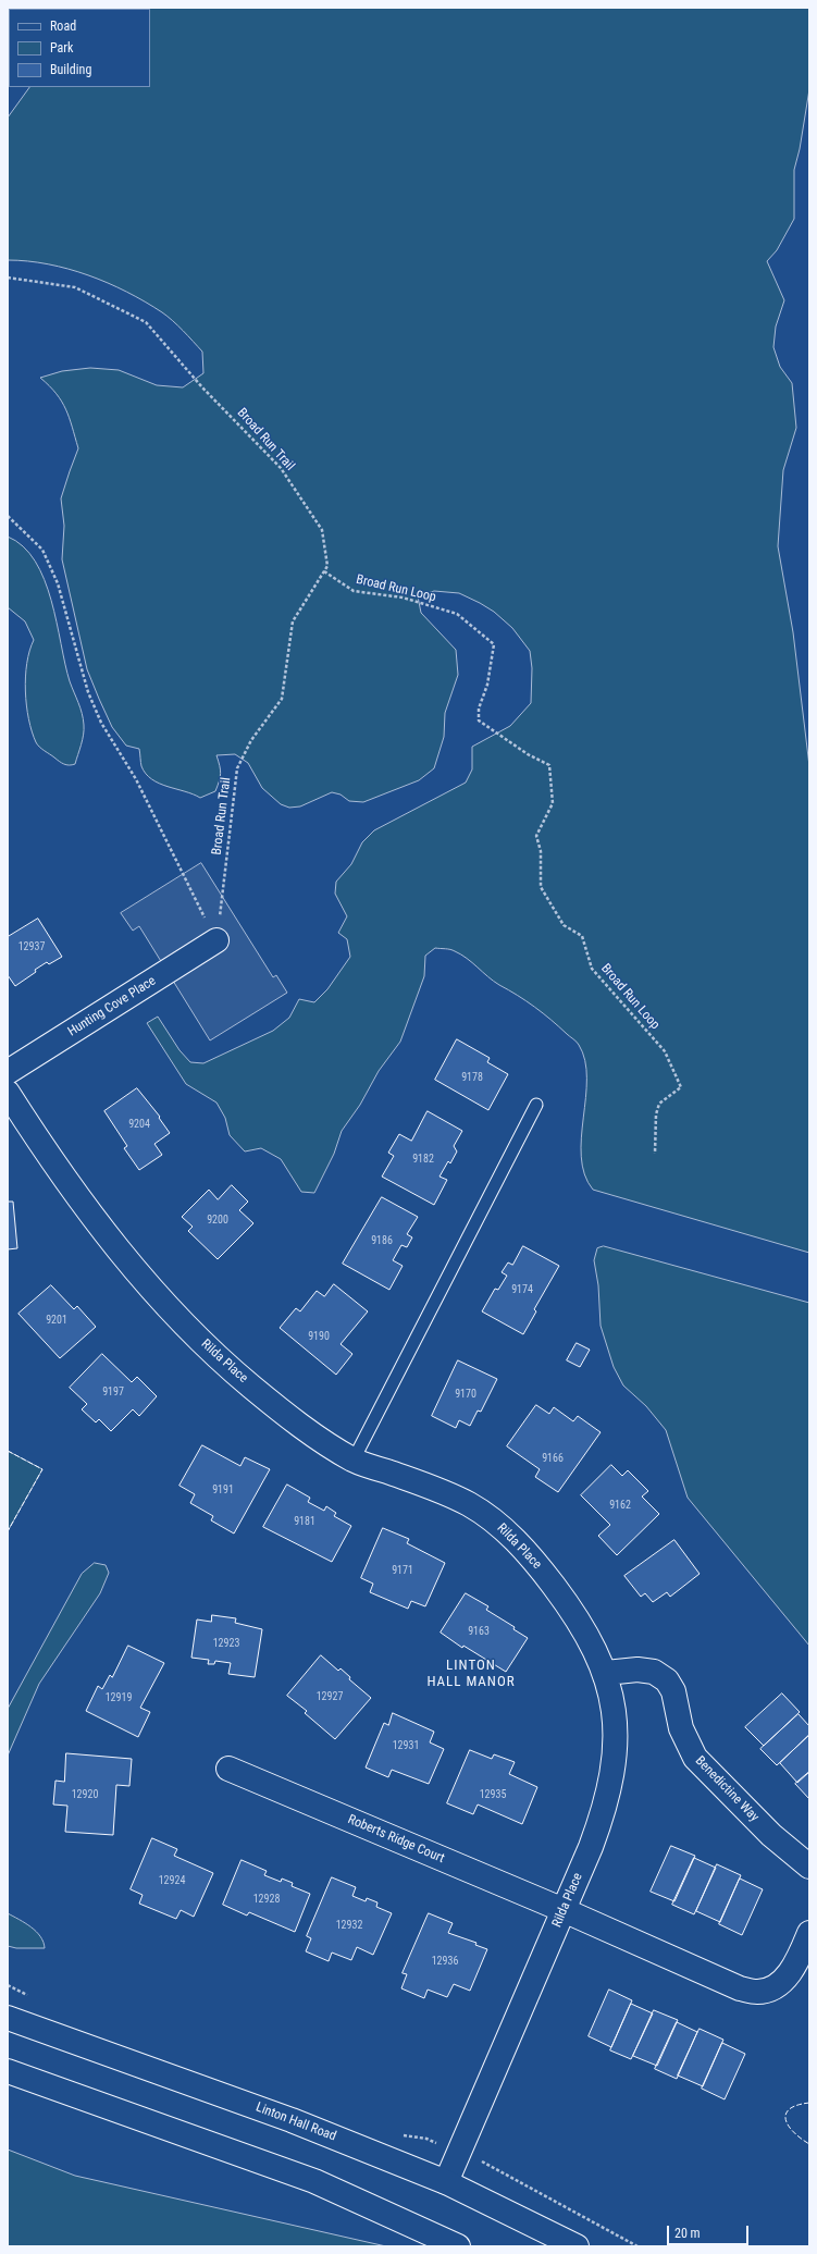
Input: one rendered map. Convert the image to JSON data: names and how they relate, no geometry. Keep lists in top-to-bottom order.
{
  "streets": {
    "street": [
      "Hunting Cove Place",
      "Rilda Place",
      "Benedictine Way",
      "Roberts Ridge Court",
      "Linton Hall Road"
    ],
    "path": ["Broad Run Trail", "Broad Run Loop"]
  },
  "crossings": [
    ["Broad Run Trail", "Broad Run Loop"],
    ["Broad Run Trail", "Hunting Cove Place"],
    ["Rilda Place", "Benedictine Way"],
    ["Rilda Place", "Roberts Ridge Court"],
    ["Rilda Place", "Linton Hall Road"]
  ],
  "districts": ["LINTON HALL MANOR"],
  "house_numbers": [
    "12937",
    "9178",
    "9204",
    "9182",
    "9200",
    "9186",
    "9174",
    "9201",
    "9190",
    "9197",
    "9170",
    "9166",
    "9191",
    "9162",
    "9181",
    "9171",
    "9163",
    "12923",
    "12927",
    "12919",
    "12931",
    "12920",
    "12935",
    "12924",
    "12928",
    "12932",
    "12936"
  ],
  "legend": ["Road", "Park", "Building"],
  "scale_bar": "20 m"
}
